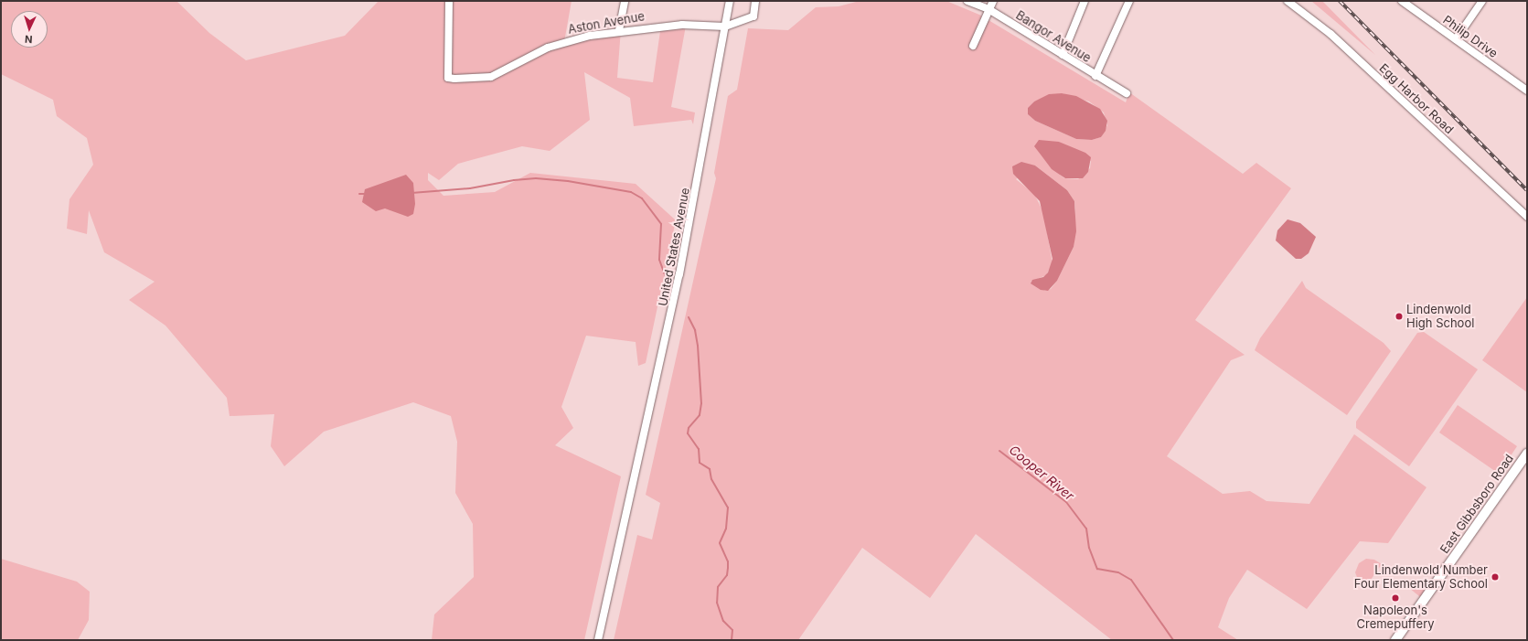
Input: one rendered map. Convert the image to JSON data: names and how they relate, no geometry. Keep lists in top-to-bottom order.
{
  "streets": {
    "main road": ["East Gibbsboro Road"],
    "street": [
      "Aston Avenue",
      "Bangor Avenue",
      "Philip Drive",
      "Egg Harbor Road",
      "United States Avenue"
    ]
  },
  "crossings": [
    ["Aston Avenue", "United States Avenue"]
  ],
  "water": ["Cooper River"],
  "places": ["Lindenwold High School", "Lindenwold Number Four Elementary School", "Napoleon's Cremepuffery"],
  "north": "bottom"
}
